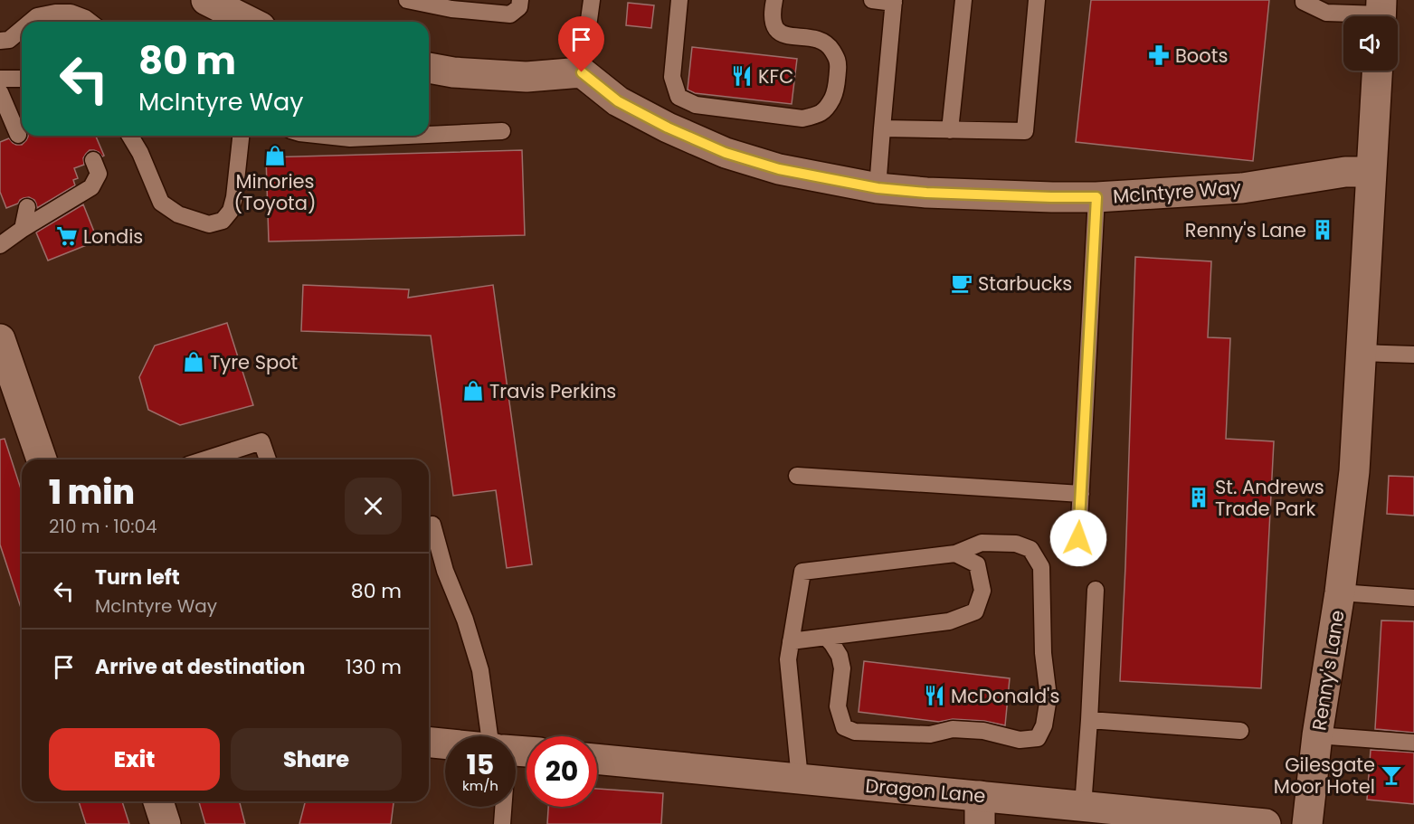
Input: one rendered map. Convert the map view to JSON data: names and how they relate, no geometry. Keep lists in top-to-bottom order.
{
  "streets": {
    "street": ["McIntyre Way", "Renny's Lane", "Dragon Lane"]
  },
  "crossings": [
    ["McIntyre Way", "Renny's Lane"]
  ],
  "places": {
    "pharmacy": ["Boots"],
    "restaurant": ["KFC", "McDonald's"],
    "shop": ["Minories (Toyota)", "Tyre Spot", "Travis Perkins"],
    "building": ["Renny's Lane", "St. Andrews Trade Park"],
    "supermarket": ["Londis"],
    "cafe": ["Starbucks"],
    "bar": ["Gilesgate Moor Hotel"]
  },
  "page": {
    "turn": ["80 m", "McIntyre Way"],
    "heading": ["1 min", "210 m · 10:04"],
    "list": [
      {
        "name": "Turn left",
        "note": "McIntyre Way",
        "value": "80 m"
      },
      {
        "name": "Arrive at destination",
        "value": "130 m"
      }
    ],
    "buttons": ["Exit", "Share"],
    "speed": "15 km/h",
    "limit": "20"
  }
}
